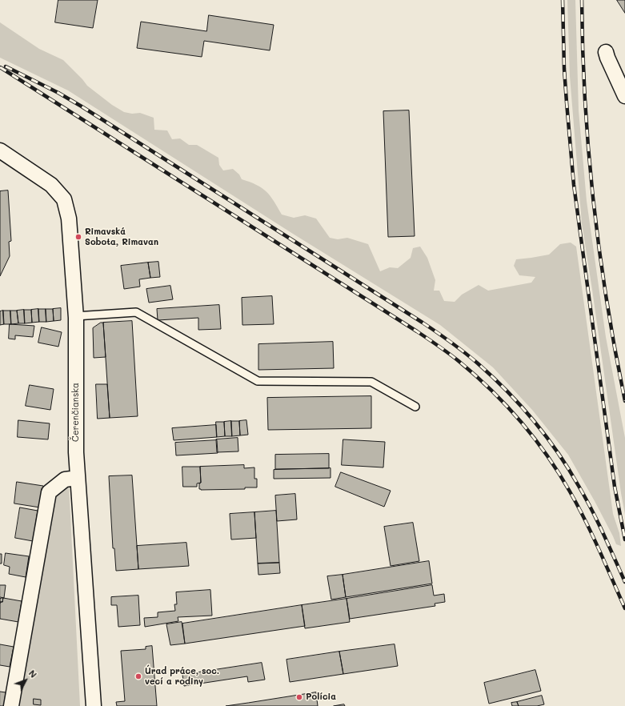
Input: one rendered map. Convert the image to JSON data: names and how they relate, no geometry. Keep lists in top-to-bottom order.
{
  "streets": {
    "street": ["Čerenčianska"]
  },
  "places": ["Rimavská Sobota, Rimavan", "Úrad práce, soc. vecí a rodiny", "Polícia"],
  "north": "top right"
}
